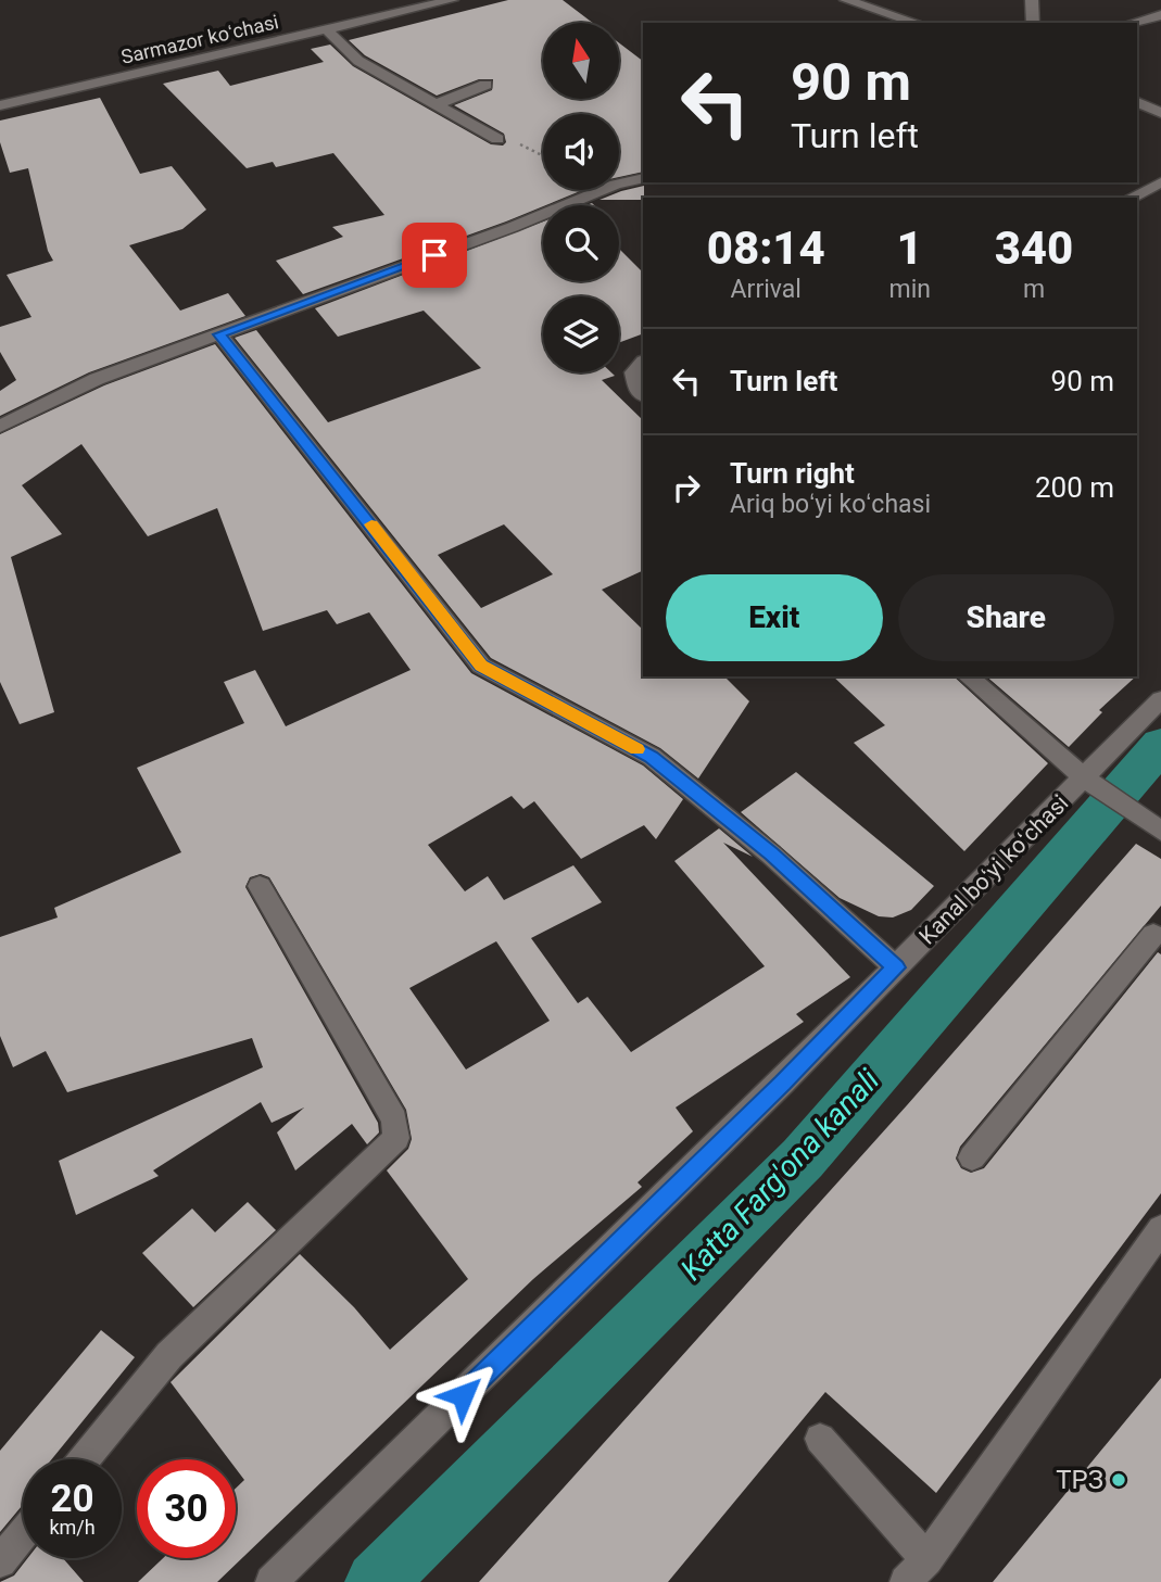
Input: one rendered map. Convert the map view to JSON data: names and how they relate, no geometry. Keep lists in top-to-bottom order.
{
  "streets": {
    "street": ["Sarmazor koʻchasi", "Kanal boʻyi koʻchasi"]
  },
  "water": ["Katta Farg'ona kanali"],
  "places": ["ТРЗ"],
  "north": "top",
  "page": {
    "turn": ["90 m", "Turn left"],
    "eta": [
      "08:14",
      "Arrival",
      "1",
      "min",
      "340",
      "m"
    ],
    "list": [
      {
        "name": "Turn left",
        "value": "90 m"
      },
      {
        "name": "Turn right",
        "note": "Ariq boʻyi koʻchasi",
        "value": "200 m"
      }
    ],
    "buttons": ["Exit", "Share"],
    "speed": "20 km/h",
    "limit": "30"
  }
}
